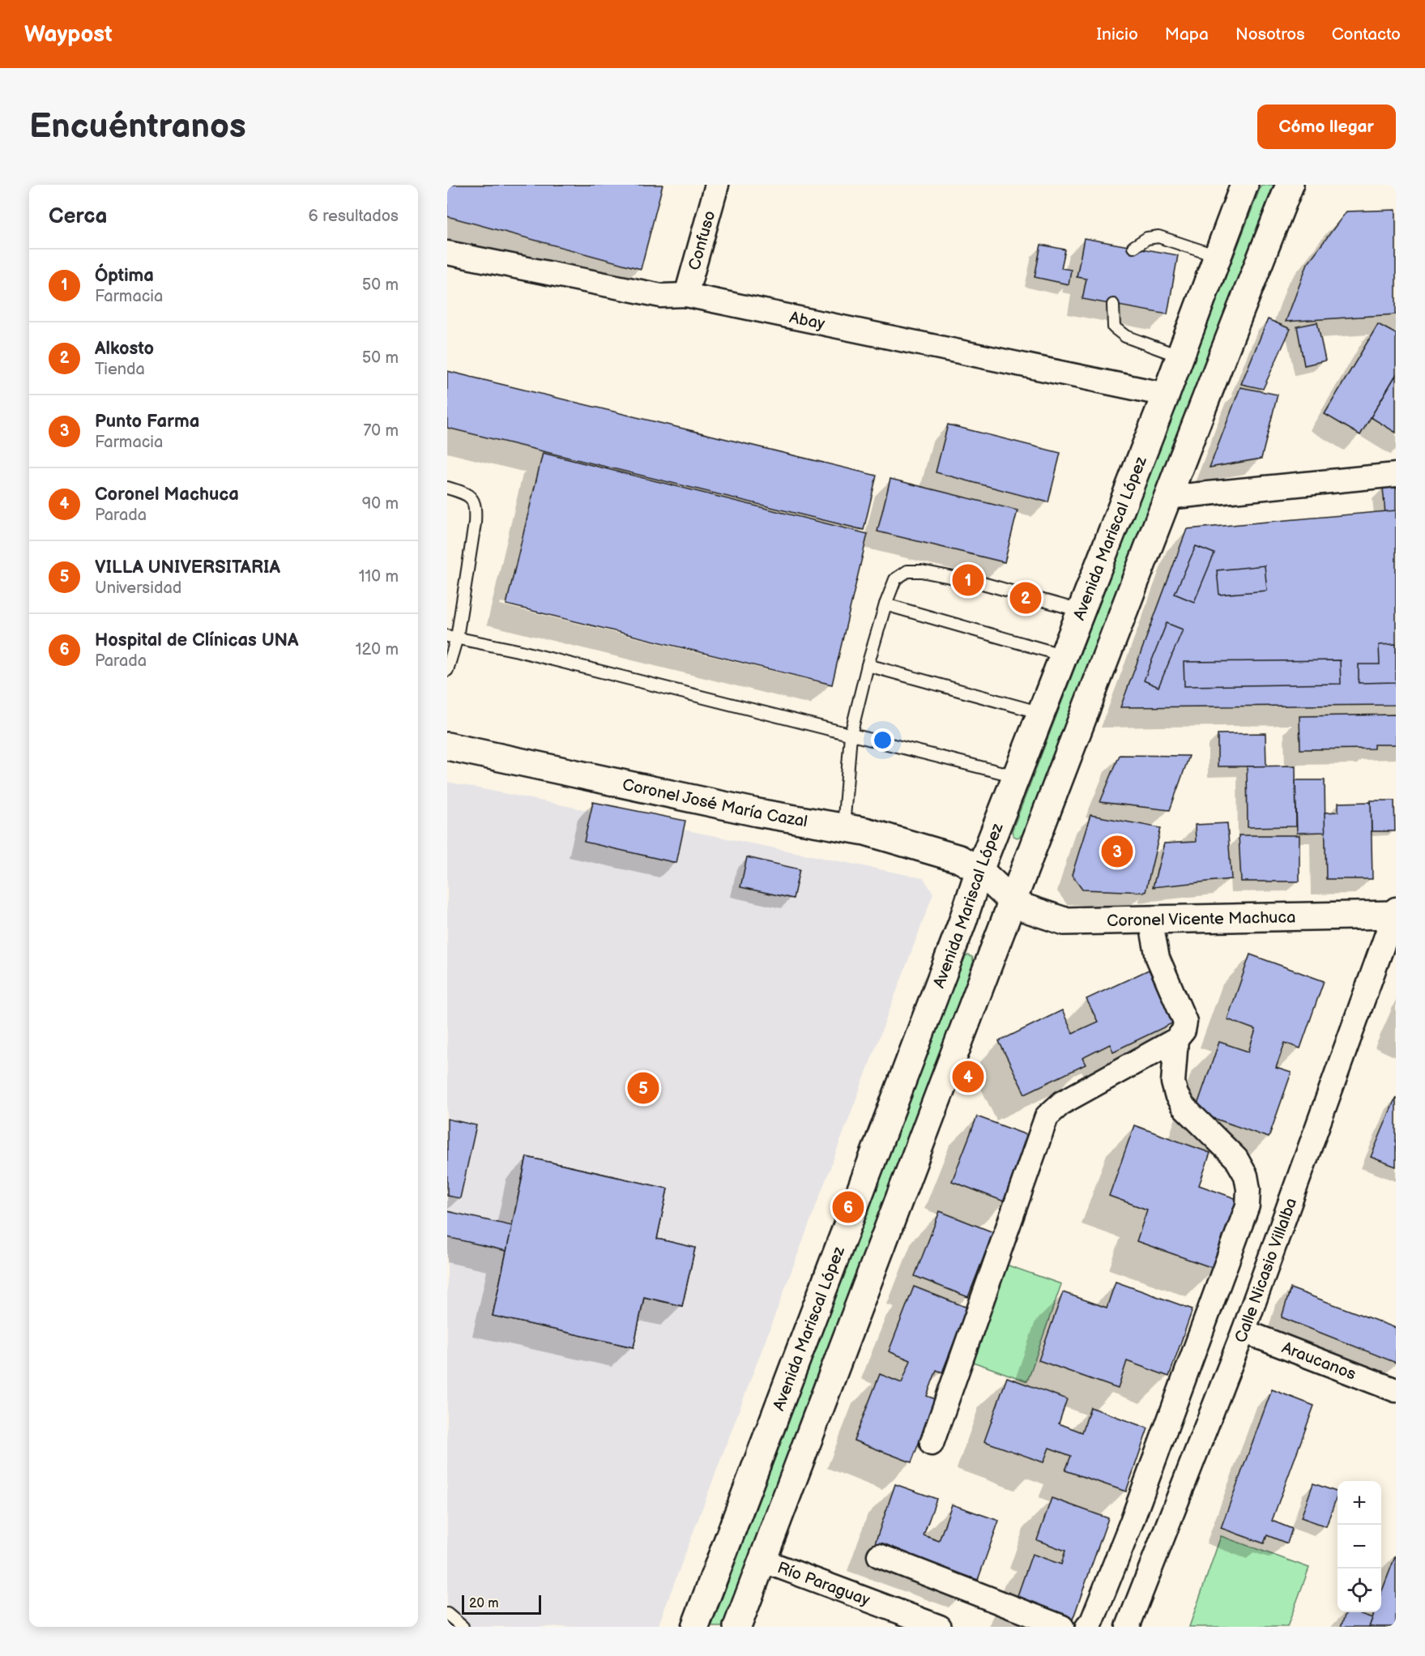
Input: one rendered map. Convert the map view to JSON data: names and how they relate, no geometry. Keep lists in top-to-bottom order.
{
  "streets": {
    "main road": ["Avenida Mariscal López", "Coronel José María Cazal", "Coronel Vicente Machuca"],
    "street": [
      "Confuso",
      "Abay",
      "Calle Nicasio Villalba",
      "Araucanos",
      "Río Paraguay"
    ]
  },
  "crossings": [
    ["Confuso", "Abay"],
    ["Abay", "Avenida Mariscal López"],
    ["Avenida Mariscal López", "Coronel José María Cazal"],
    ["Avenida Mariscal López", "Coronel Vicente Machuca"],
    ["Coronel José María Cazal", "Coronel Vicente Machuca"],
    ["Coronel Vicente Machuca", "Calle Nicasio Villalba"],
    ["Calle Nicasio Villalba", "Araucanos"]
  ],
  "scale_bar": "20 m",
  "page": {
    "header": "Waypost",
    "nav": [
      "Inicio",
      "Mapa",
      "Nosotros",
      "Contacto"
    ],
    "buttons": "Cómo llegar",
    "title": "Encuéntranos",
    "heading": ["Cerca", "6 resultados"],
    "list": [
      {
        "mark": "1",
        "name": "Óptima",
        "note": "Farmacia",
        "value": "50 m"
      },
      {
        "mark": "2",
        "name": "Alkosto",
        "note": "Tienda",
        "value": "50 m"
      },
      {
        "mark": "3",
        "name": "Punto Farma",
        "note": "Farmacia",
        "value": "70 m"
      },
      {
        "mark": "4",
        "name": "Coronel Machuca",
        "note": "Parada",
        "value": "90 m"
      },
      {
        "mark": "5",
        "name": "VILLA UNIVERSITARIA",
        "note": "Universidad",
        "value": "110 m"
      },
      {
        "mark": "6",
        "name": "Hospital de Clínicas UNA",
        "note": "Parada",
        "value": "120 m"
      }
    ],
    "pins": [
      "1",
      "2",
      "3",
      "4",
      "5",
      "6"
    ],
    "map_buttons": ["+", "−"],
    "scale": "20 m"
  }
}
